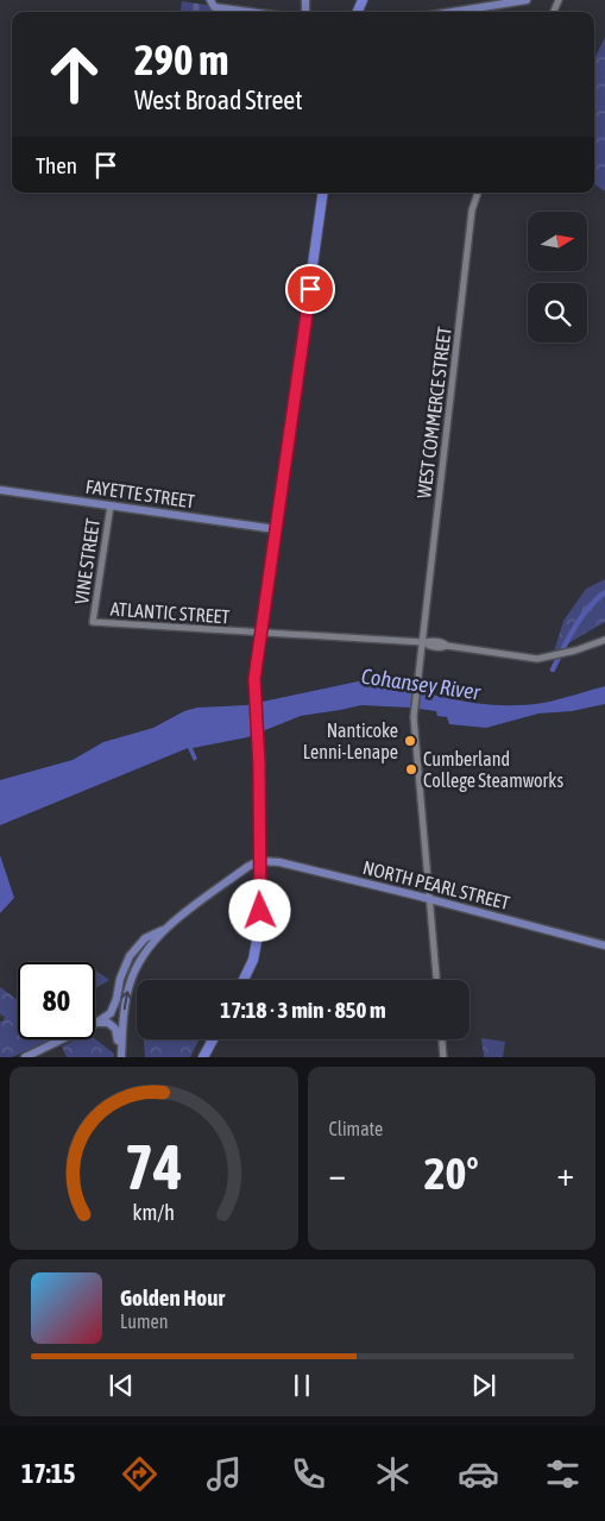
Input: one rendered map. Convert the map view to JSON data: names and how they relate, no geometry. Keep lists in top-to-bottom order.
{
  "streets": {
    "main road": ["FAYETTE STREET", "NORTH PEARL STREET"],
    "street": ["WEST COMMERCE STREET", "VINE STREET", "ATLANTIC STREET"]
  },
  "crossings": [
    ["WEST COMMERCE STREET", "ATLANTIC STREET"],
    ["WEST COMMERCE STREET", "NORTH PEARL STREET"],
    ["FAYETTE STREET", "VINE STREET"],
    ["VINE STREET", "ATLANTIC STREET"]
  ],
  "water": ["Cohansey River"],
  "places": ["Nanticoke Lenni-Lenape", "Cumberland College Steamworks"],
  "north": "right",
  "page": {
    "turn": ["290 m", "West Broad Street"],
    "then": "Then",
    "limit": "80",
    "trip": "17:18 · 3 min · 850 m",
    "tile": "Climate",
    "heat": ["−", "20°", "+"],
    "song": ["Golden Hour", "Lumen"],
    "tabs": "17:15",
    "gauge": ["74", "km/h"]
  }
}
